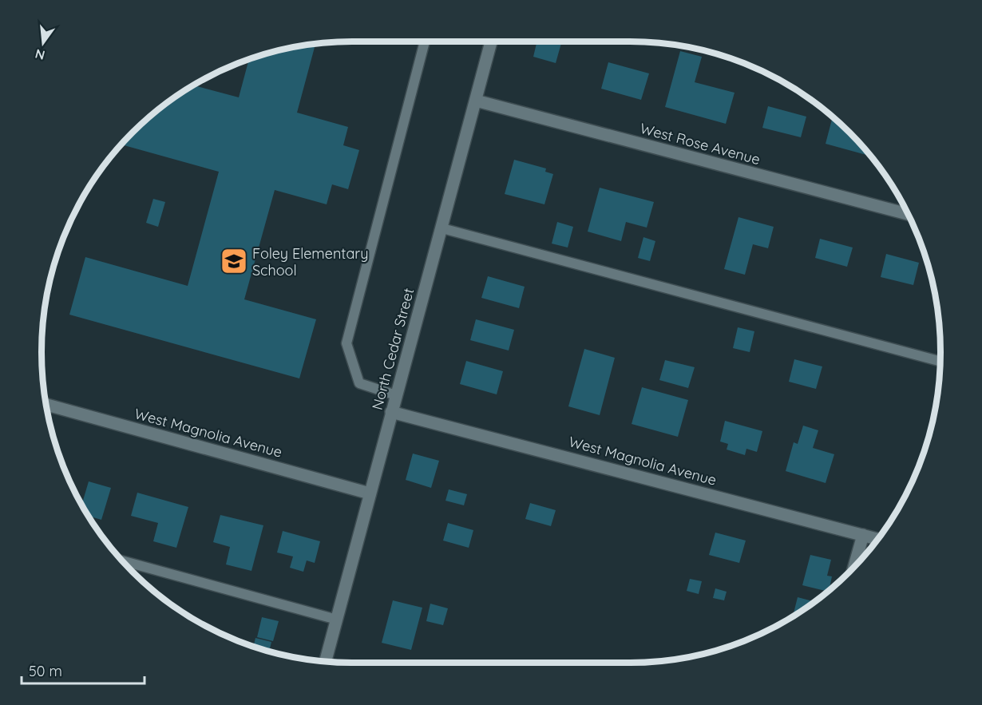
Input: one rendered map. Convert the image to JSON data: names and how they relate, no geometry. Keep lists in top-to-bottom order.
{
  "streets": {
    "street": ["West Rose Avenue", "North Cedar Street", "West Magnolia Avenue"]
  },
  "crossings": [
    ["West Rose Avenue", "North Cedar Street"],
    ["North Cedar Street", "West Magnolia Avenue"]
  ],
  "places": {
    "school or university": ["Foley Elementary School"]
  },
  "scale_bar": "50 m",
  "north": "bottom"
}
